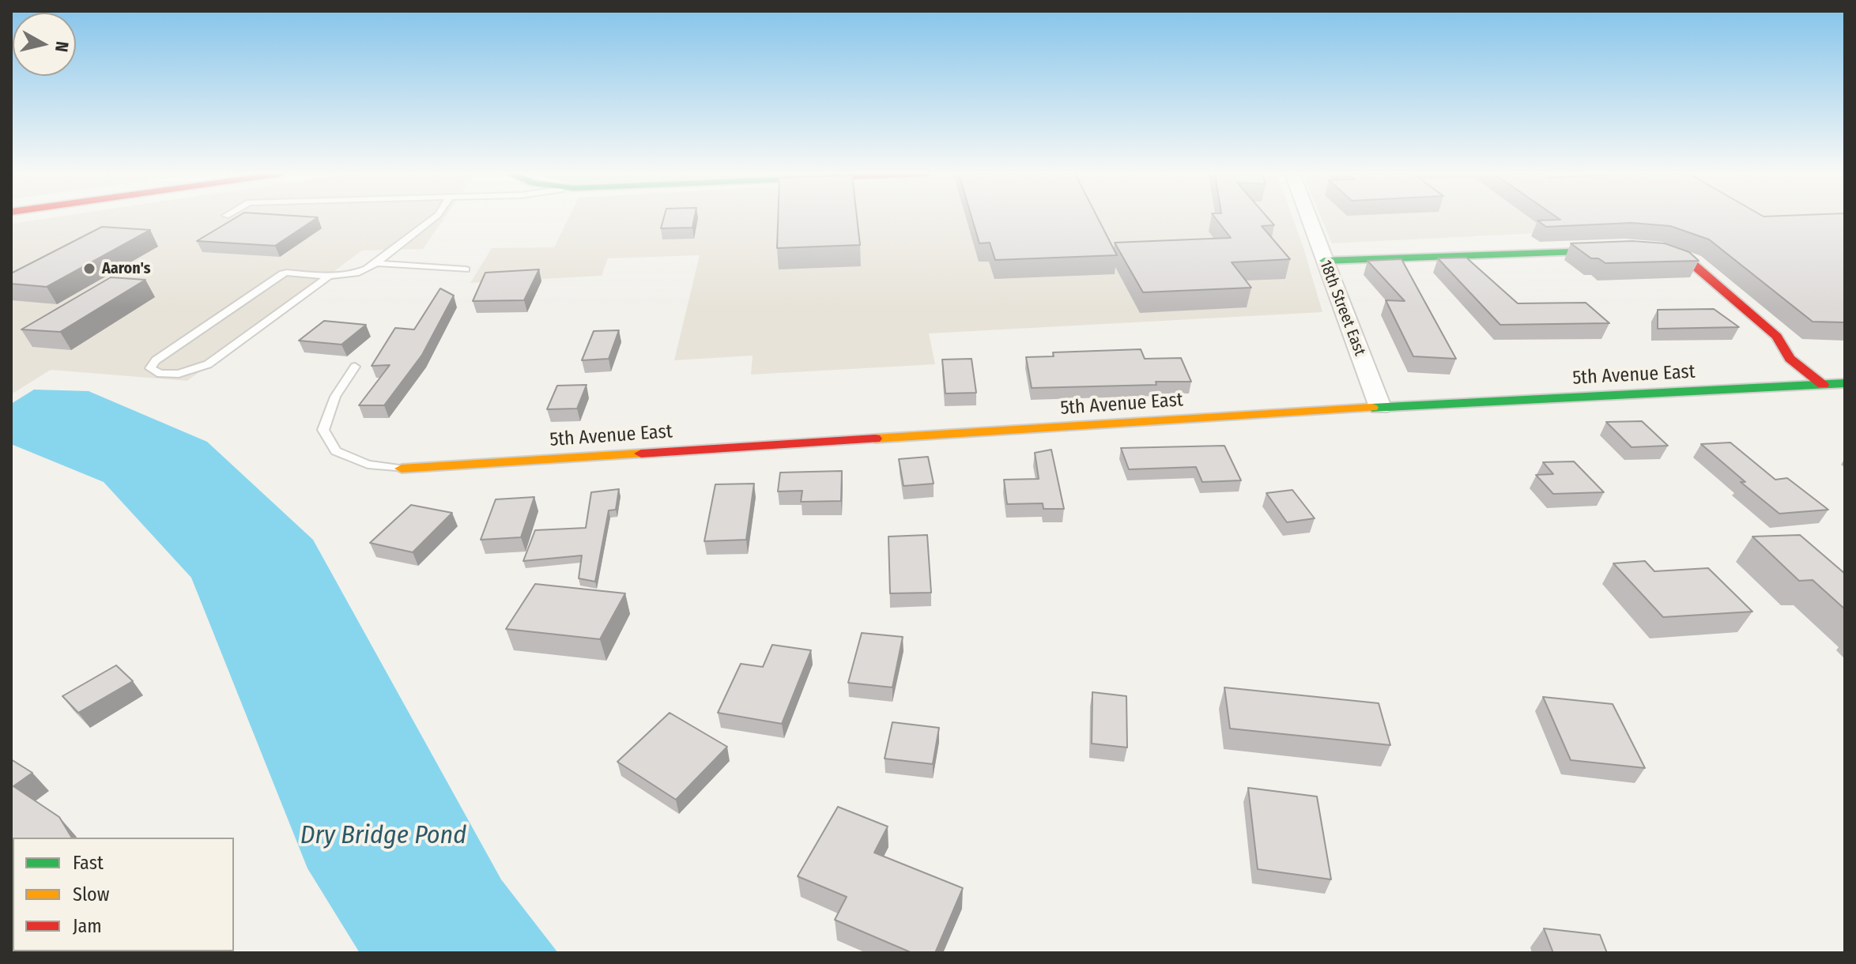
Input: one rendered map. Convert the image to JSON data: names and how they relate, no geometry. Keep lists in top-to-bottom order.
{
  "streets": {
    "street": ["18th Street East", "5th Avenue East"]
  },
  "crossings": [
    ["18th Street East", "5th Avenue East"]
  ],
  "water": ["Dry Bridge Pond"],
  "places": ["Aaron's"],
  "legend": ["Fast", "Slow", "Jam"],
  "north": "right"
}
